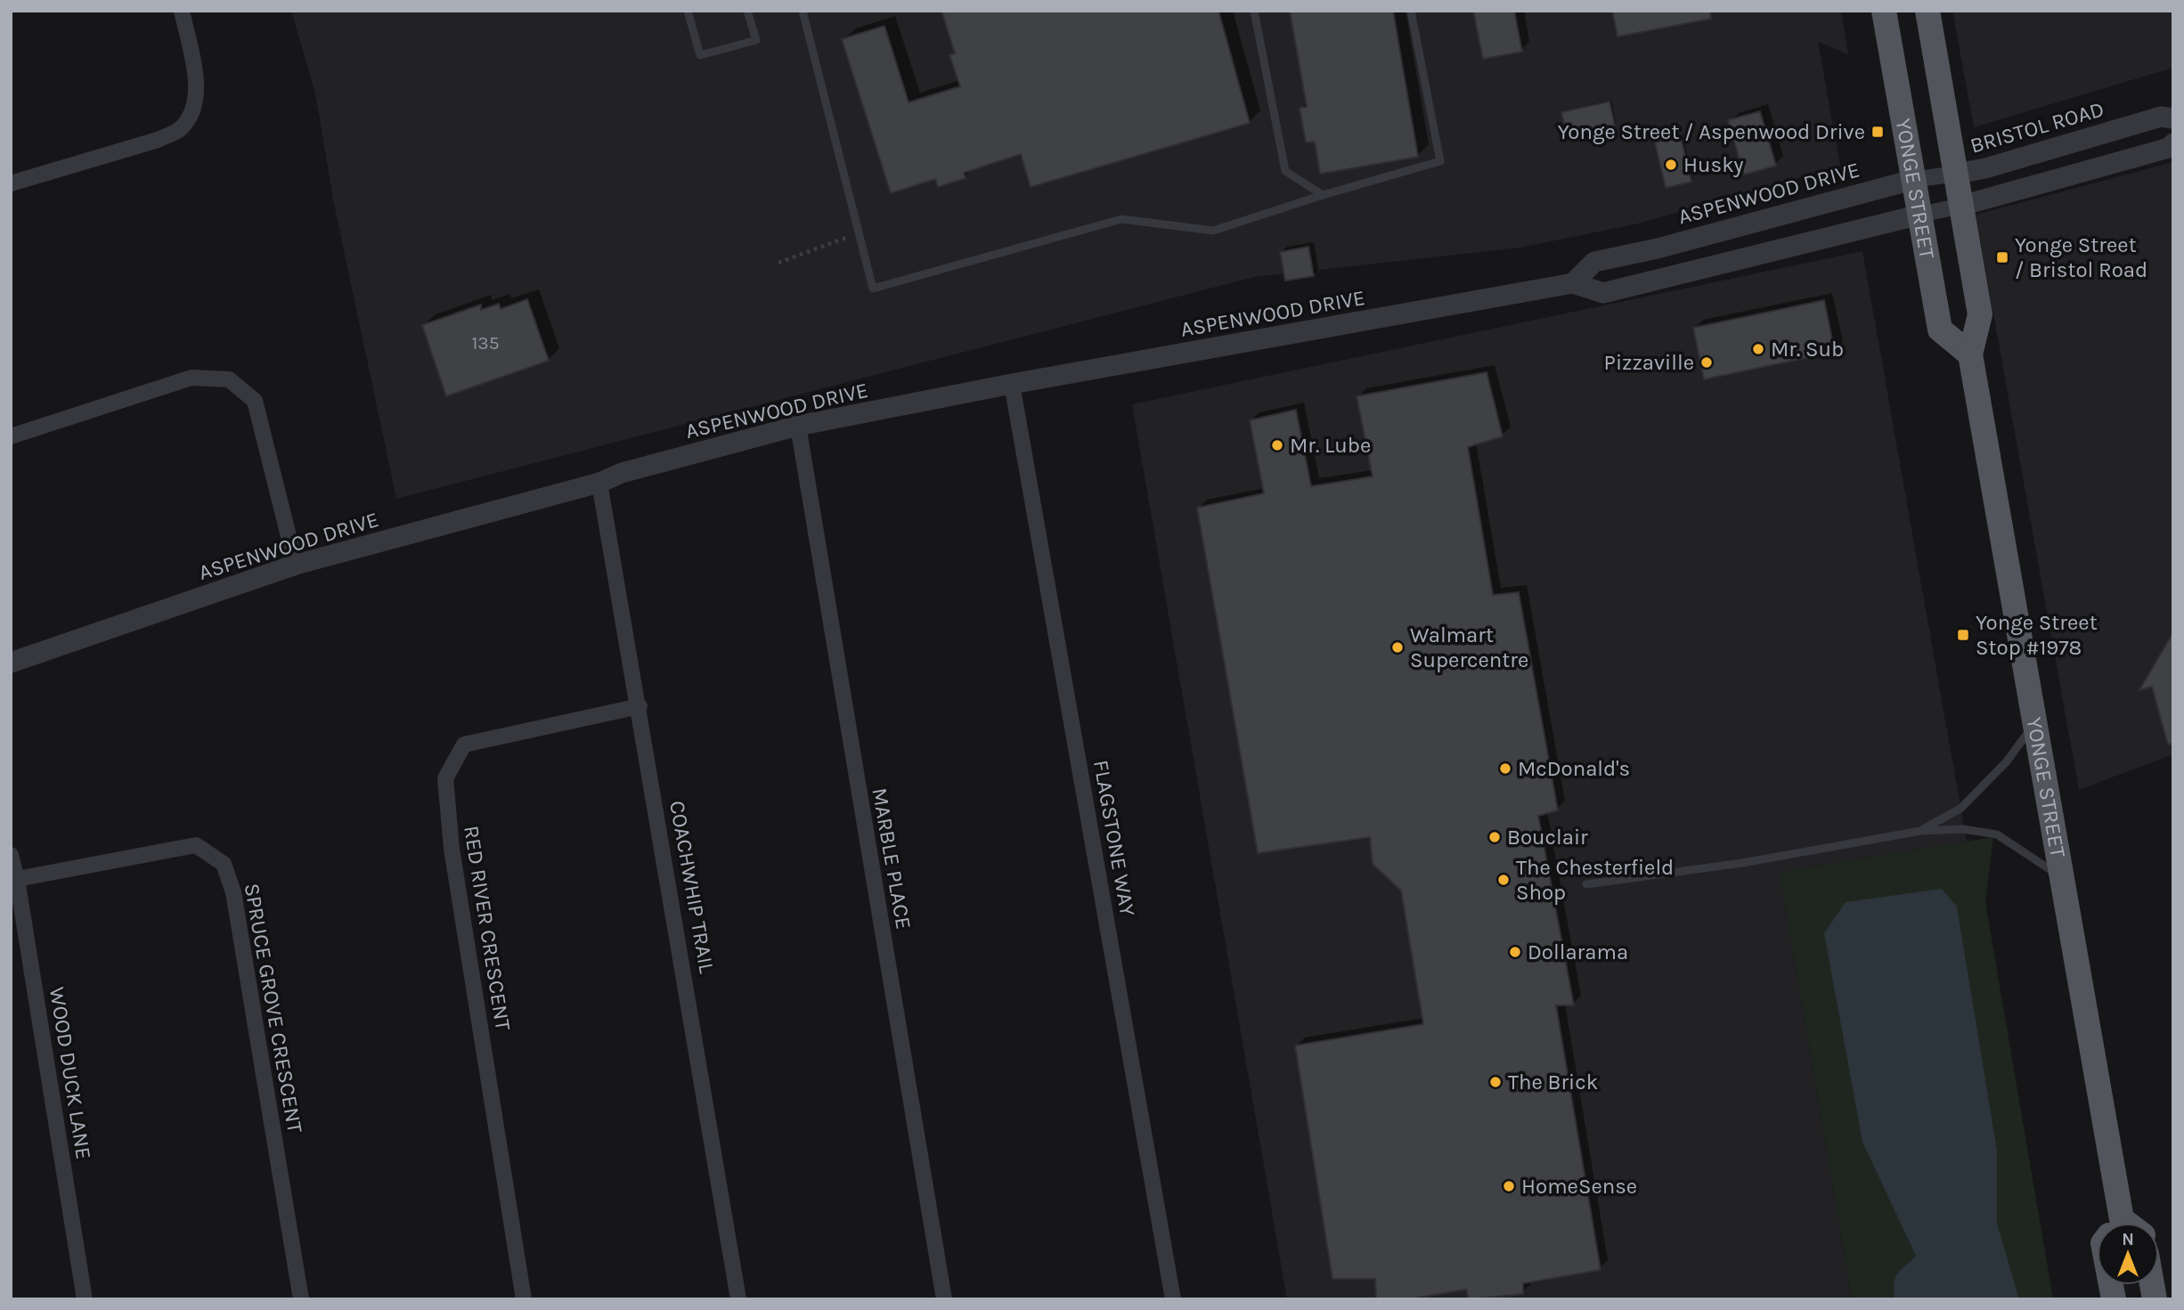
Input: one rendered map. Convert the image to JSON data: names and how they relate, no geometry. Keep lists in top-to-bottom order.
{
  "streets": {
    "main road": ["YONGE STREET"],
    "street": [
      "BRISTOL ROAD",
      "ASPENWOOD DRIVE",
      "FLAGSTONE WAY",
      "MARBLE PLACE",
      "COACHWHIP TRAIL",
      "RED RIVER CRESCENT",
      "SPRUCE GROVE CRESCENT",
      "WOOD DUCK LANE"
    ]
  },
  "crossings": [
    ["BRISTOL ROAD", "YONGE STREET"],
    ["BRISTOL ROAD", "ASPENWOOD DRIVE"],
    ["YONGE STREET", "ASPENWOOD DRIVE"],
    ["ASPENWOOD DRIVE", "FLAGSTONE WAY"],
    ["ASPENWOOD DRIVE", "MARBLE PLACE"],
    ["ASPENWOOD DRIVE", "COACHWHIP TRAIL"],
    ["COACHWHIP TRAIL", "RED RIVER CRESCENT"],
    ["SPRUCE GROVE CRESCENT", "WOOD DUCK LANE"]
  ],
  "places": {
    "transit": ["Yonge Street / Aspenwood Drive", "Yonge Street / Bristol Road", "Yonge Street Stop #1978"],
    "other": [
      "Husky",
      "Mr. Sub",
      "Pizzaville",
      "Mr. Lube",
      "Walmart Supercentre",
      "McDonald's",
      "Bouclair",
      "The Chesterfield Shop",
      "Dollarama",
      "The Brick",
      "HomeSense"
    ]
  },
  "house_numbers": ["135"],
  "north": "top"
}
